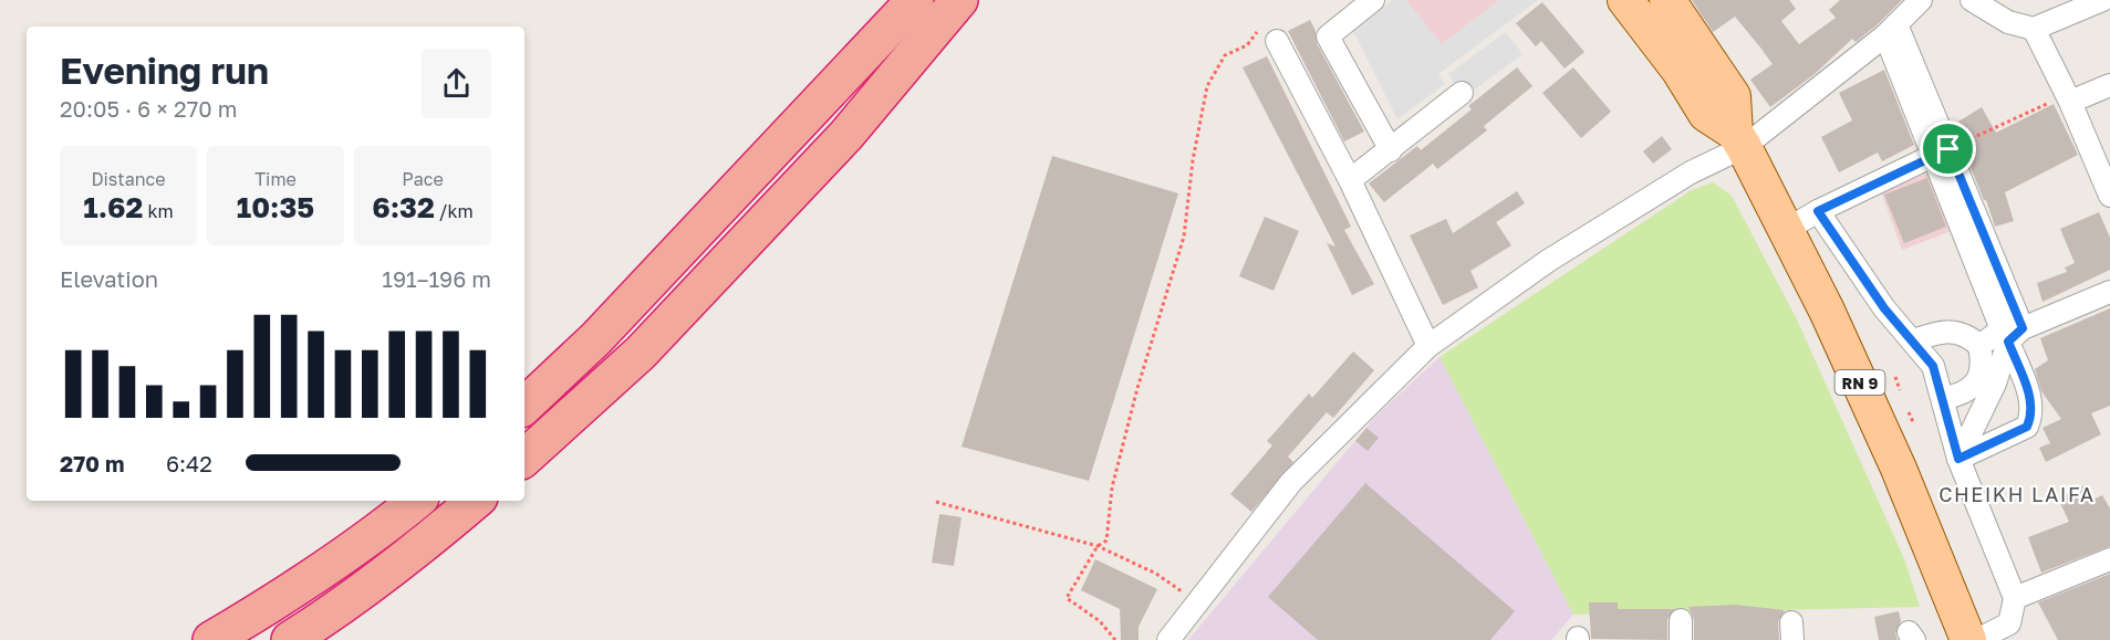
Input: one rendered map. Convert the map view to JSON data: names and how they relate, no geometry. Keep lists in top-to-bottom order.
{
  "streets": {
    "main road": ["RN 9"]
  },
  "districts": ["CHEIKH LAIFA"],
  "page": {
    "heading": ["Evening run", "20:05 · 6 × 270 m"],
    "stats": [
      ["Distance", "1.62 km"],
      ["Time", "10:35"],
      ["Pace", "6:32 /km"]
    ],
    "chart": ["Elevation", "191–196 m"],
    "list": [
      {
        "name": "270 m",
        "note": "6:42"
      }
    ]
  }
}
